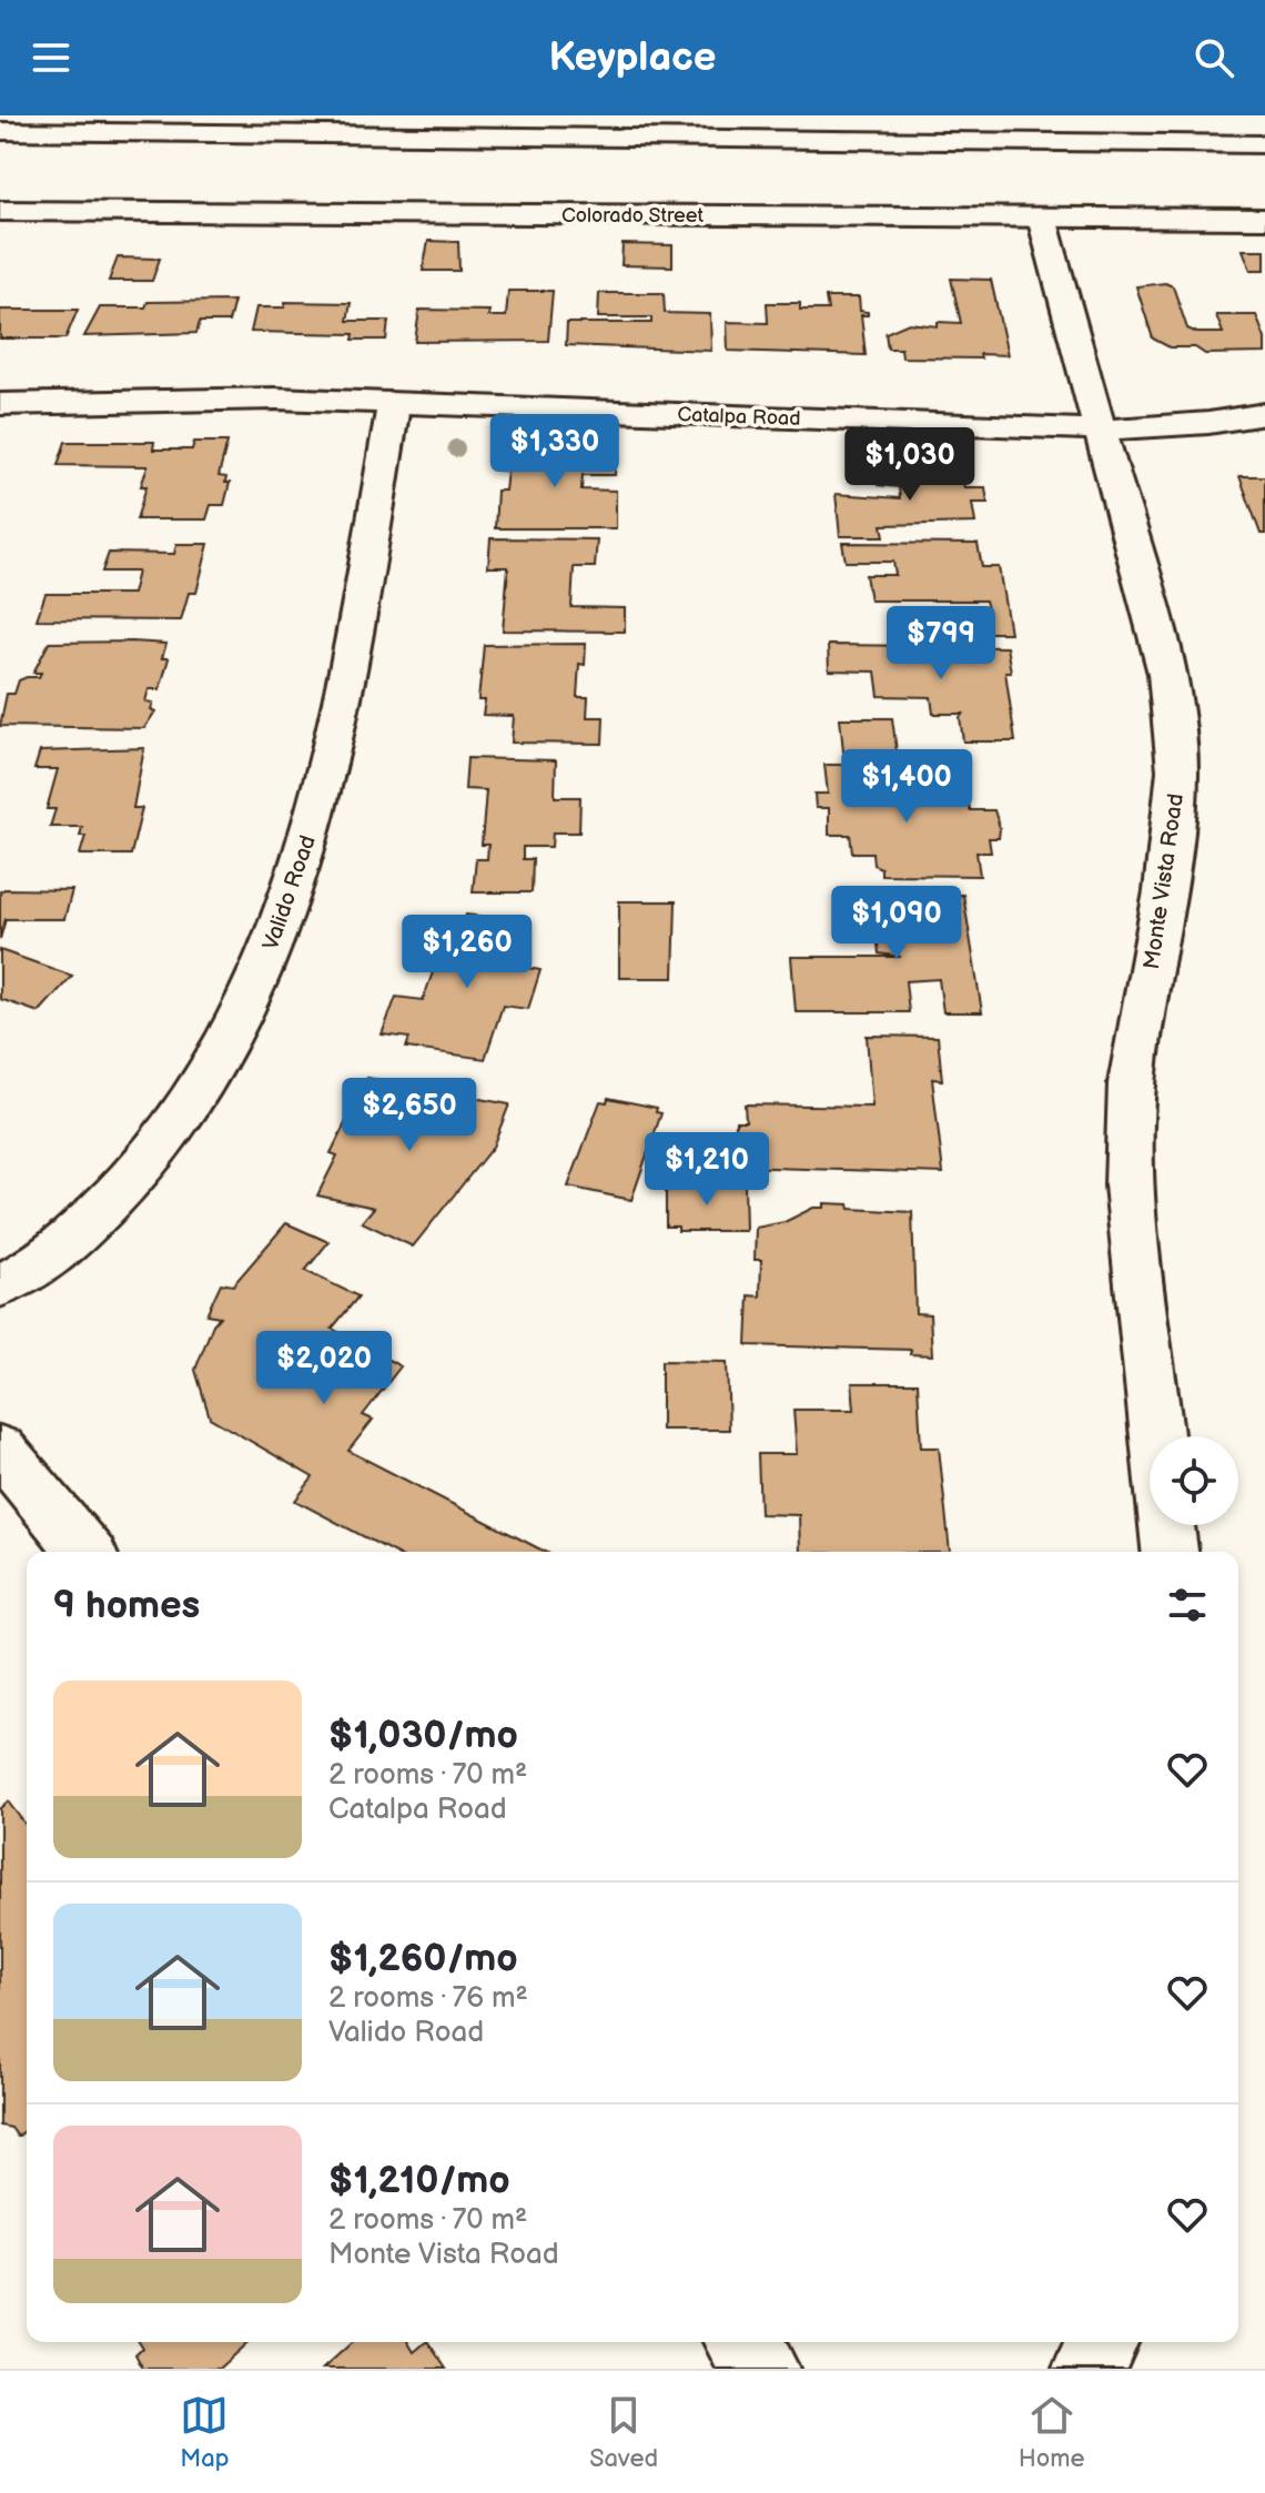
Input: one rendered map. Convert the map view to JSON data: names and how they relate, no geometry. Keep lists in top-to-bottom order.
{
  "streets": {
    "main road": [
      "Colorado Street",
      "Catalpa Road",
      "Monte Vista Road",
      "Valido Road"
    ]
  },
  "crossings": [
    ["Colorado Street", "Monte Vista Road"],
    ["Catalpa Road", "Monte Vista Road"],
    ["Catalpa Road", "Valido Road"]
  ],
  "page": {
    "header": "Keyplace",
    "price": [
      "$1,330",
      "$1,030",
      "$799",
      "$1,400",
      "$1,090",
      "$1,260",
      "$2,650",
      "$1,210",
      "$2,020"
    ],
    "heading": "9 homes",
    "list": [
      {
        "name": "$1,030/mo",
        "note": "2 rooms · 70 m² · Catalpa Road"
      },
      {
        "name": "$1,260/mo",
        "note": "2 rooms · 76 m² · Valido Road"
      },
      {
        "name": "$1,210/mo",
        "note": "2 rooms · 70 m² · Monte Vista Road"
      }
    ],
    "tabs": ["Map", "Saved", "Home"]
  }
}
